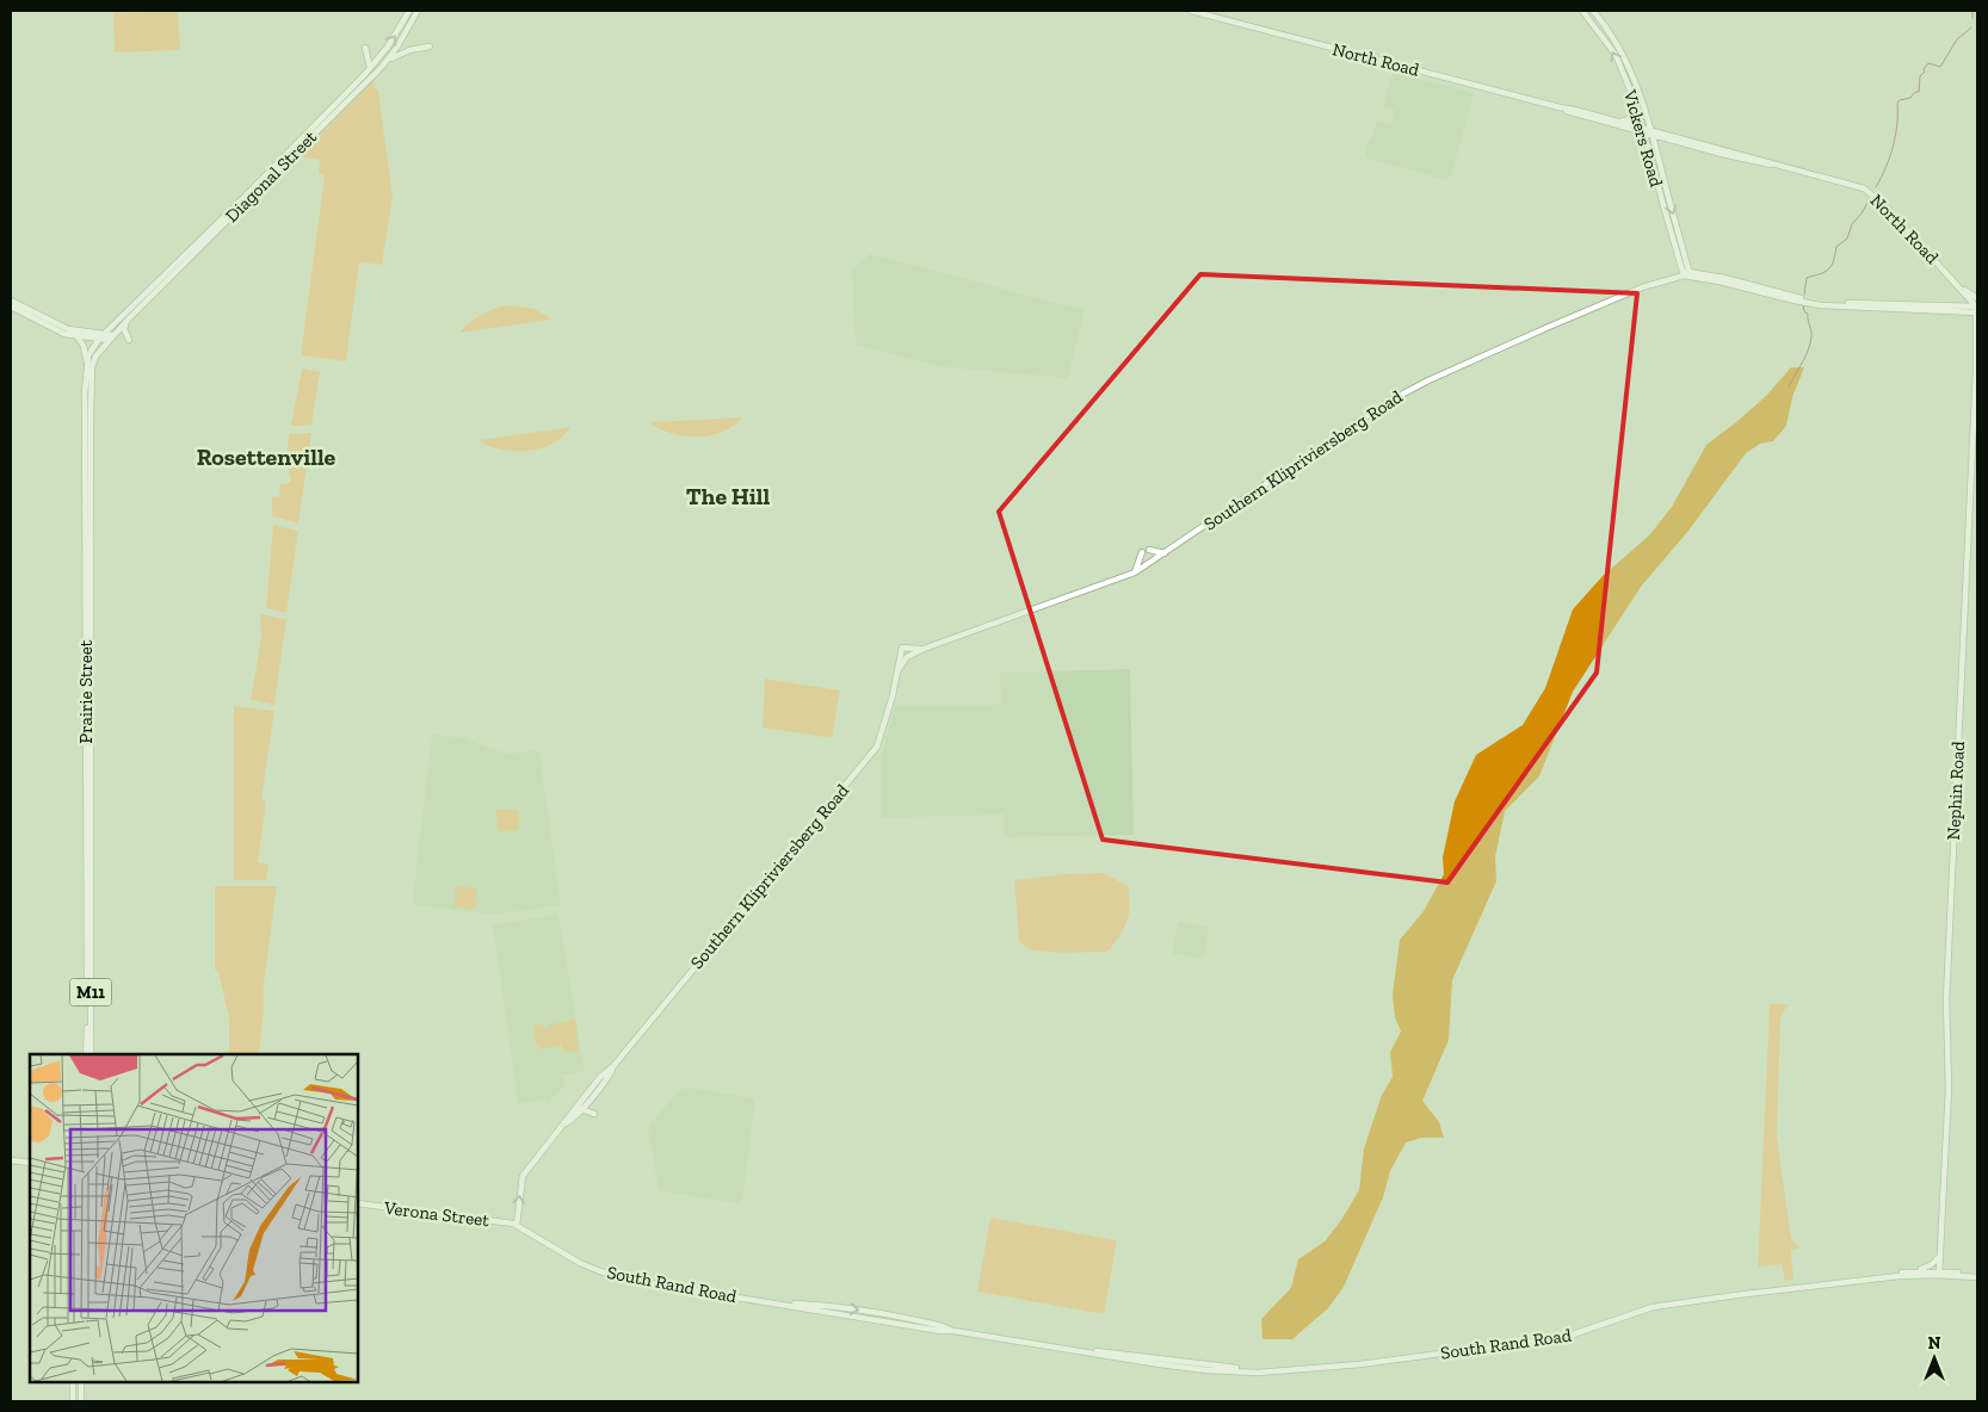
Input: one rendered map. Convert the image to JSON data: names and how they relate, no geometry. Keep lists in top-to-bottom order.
{
  "streets": {
    "main road": [
      "North Road",
      "Vickers Road",
      "Diagonal Street",
      "Southern Klipriviersberg Road",
      "Prairie Street",
      "Nephin Road",
      "M11",
      "Verona Street",
      "South Rand Road"
    ]
  },
  "crossings": [
    ["North Road", "Vickers Road"],
    ["North Road", "Southern Klipriviersberg Road"],
    ["North Road", "Nephin Road"],
    ["Vickers Road", "Southern Klipriviersberg Road"],
    ["Diagonal Street", "Prairie Street"],
    ["Southern Klipriviersberg Road", "Nephin Road"],
    ["Southern Klipriviersberg Road", "Verona Street"],
    ["Southern Klipriviersberg Road", "South Rand Road"],
    ["Nephin Road", "South Rand Road"],
    ["Verona Street", "South Rand Road"]
  ],
  "districts": ["Rosettenville", "The Hill"],
  "north": "top"
}
